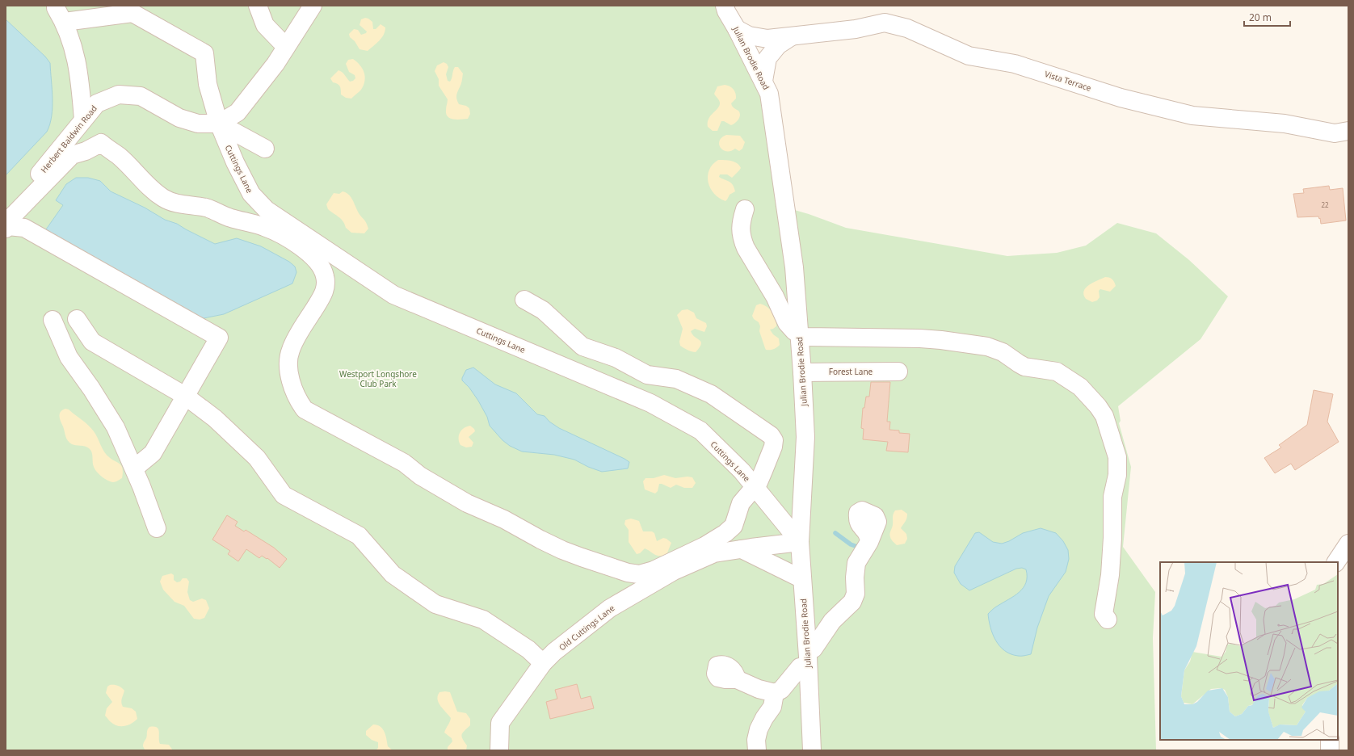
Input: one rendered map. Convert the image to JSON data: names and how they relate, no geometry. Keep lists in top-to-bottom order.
{
  "streets": {
    "street": [
      "Julian Brodie Road",
      "Vista Terrace",
      "Herbert Baldwin Road",
      "Cuttings Lane",
      "Forest Lane",
      "Old Cuttings Lane"
    ]
  },
  "crossings": [
    ["Julian Brodie Road", "Vista Terrace"],
    ["Julian Brodie Road", "Cuttings Lane"],
    ["Julian Brodie Road", "Forest Lane"],
    ["Julian Brodie Road", "Old Cuttings Lane"],
    ["Herbert Baldwin Road", "Cuttings Lane"],
    ["Cuttings Lane", "Old Cuttings Lane"]
  ],
  "parks": ["Westport Longshore Club Park"],
  "house_numbers": ["22"],
  "scale_bar": "20 m"
}
